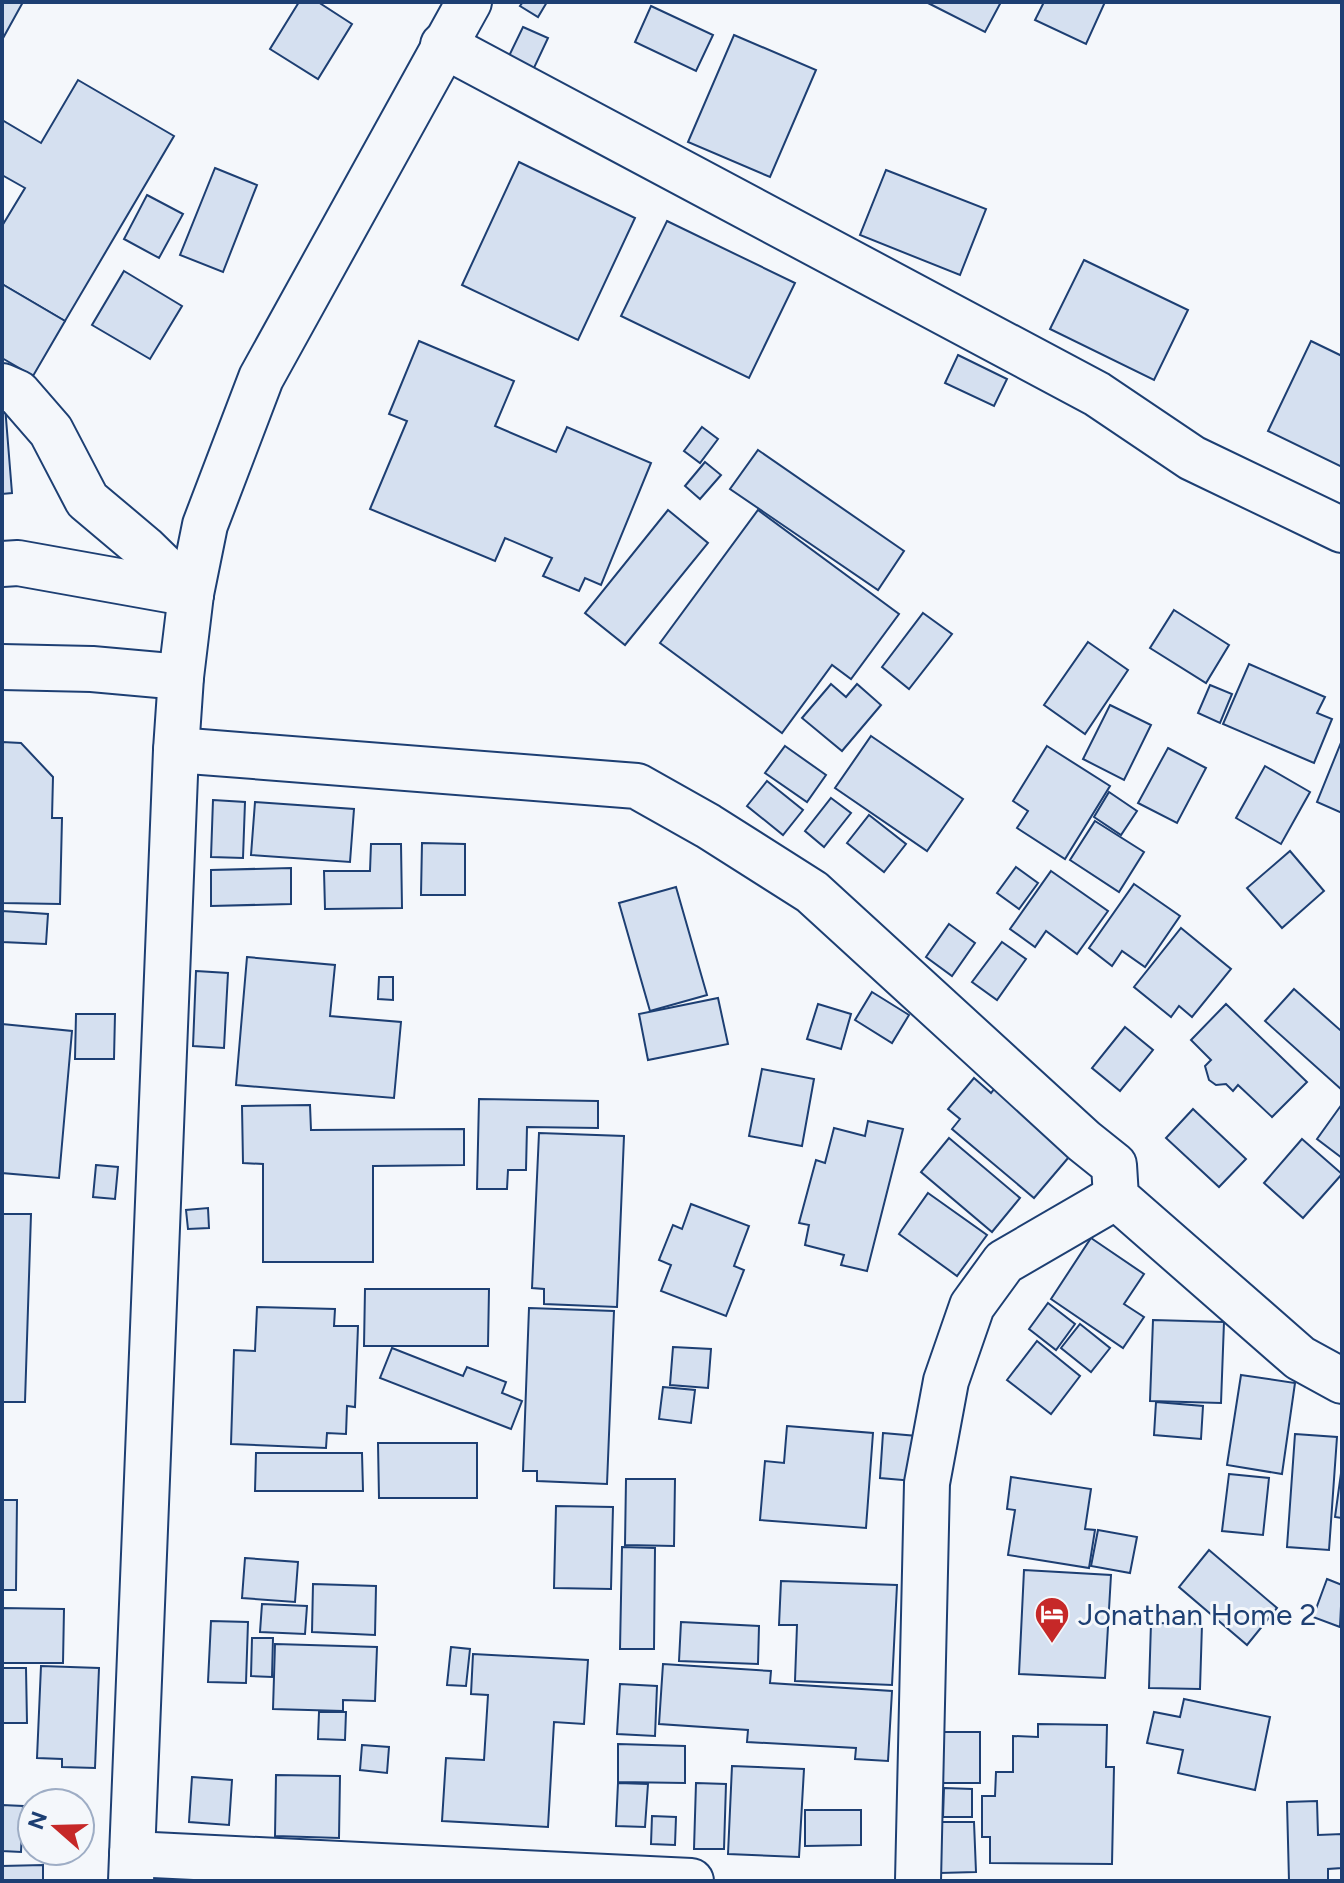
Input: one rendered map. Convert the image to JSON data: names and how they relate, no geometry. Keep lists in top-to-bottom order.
{
  "places": {
    "hotel": ["Jonathan Home 2"]
  },
  "north": "left"
}
